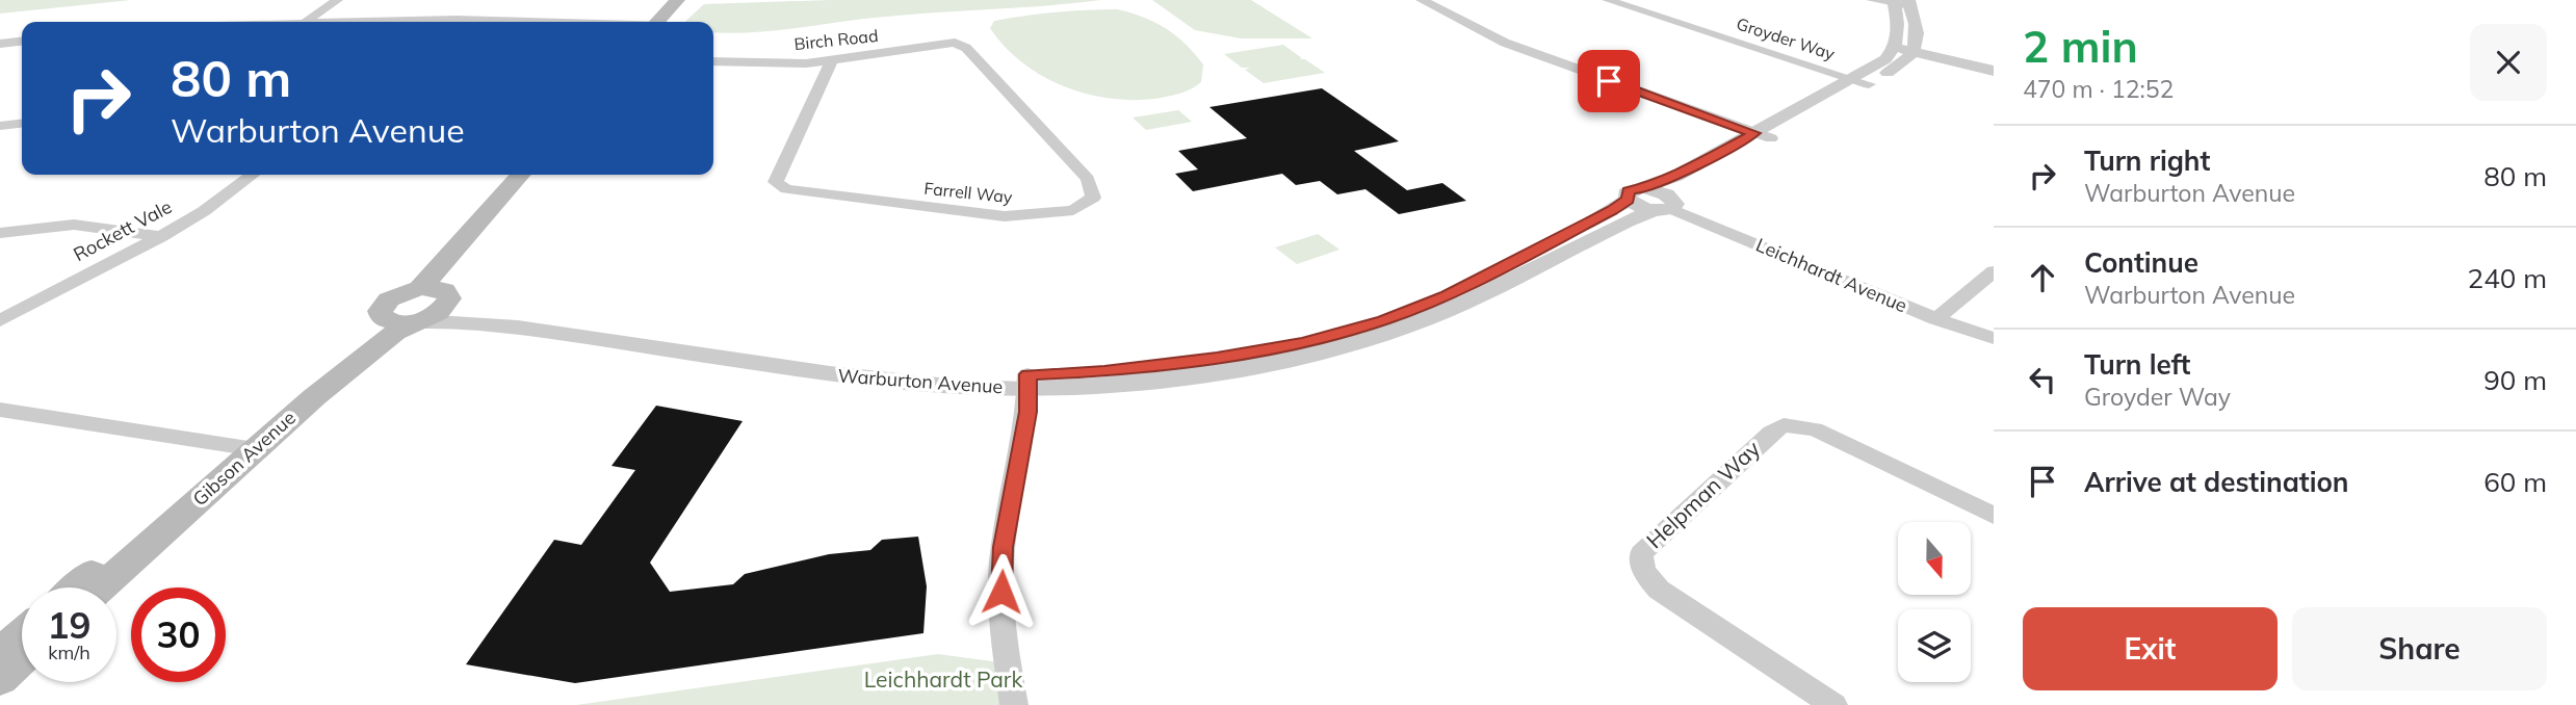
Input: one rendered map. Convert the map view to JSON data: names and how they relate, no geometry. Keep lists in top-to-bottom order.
{
  "streets": {
    "main road": ["Gibson Avenue"],
    "street": [
      "Groyder Way",
      "Birch Road",
      "Farrell Way",
      "Rockett Vale",
      "Leichhardt Avenue",
      "Warburton Avenue",
      "Helpman Way"
    ]
  },
  "crossings": [
    ["Groyder Way", "Warburton Avenue"],
    ["Birch Road", "Farrell Way"],
    ["Leichhardt Avenue", "Warburton Avenue"],
    ["Warburton Avenue", "Gibson Avenue"]
  ],
  "parks": ["Leichhardt Park"],
  "north": "bottom",
  "page": {
    "heading": ["2 min", "470 m · 12:52"],
    "turn": ["80 m", "Warburton Avenue"],
    "list": [
      {
        "name": "Turn right",
        "note": "Warburton Avenue",
        "value": "80 m"
      },
      {
        "name": "Continue",
        "note": "Warburton Avenue",
        "value": "240 m"
      },
      {
        "name": "Turn left",
        "note": "Groyder Way",
        "value": "90 m"
      },
      {
        "name": "Arrive at destination",
        "value": "60 m"
      }
    ],
    "speed": "19 km/h",
    "limit": "30",
    "buttons": ["Exit", "Share"]
  }
}
